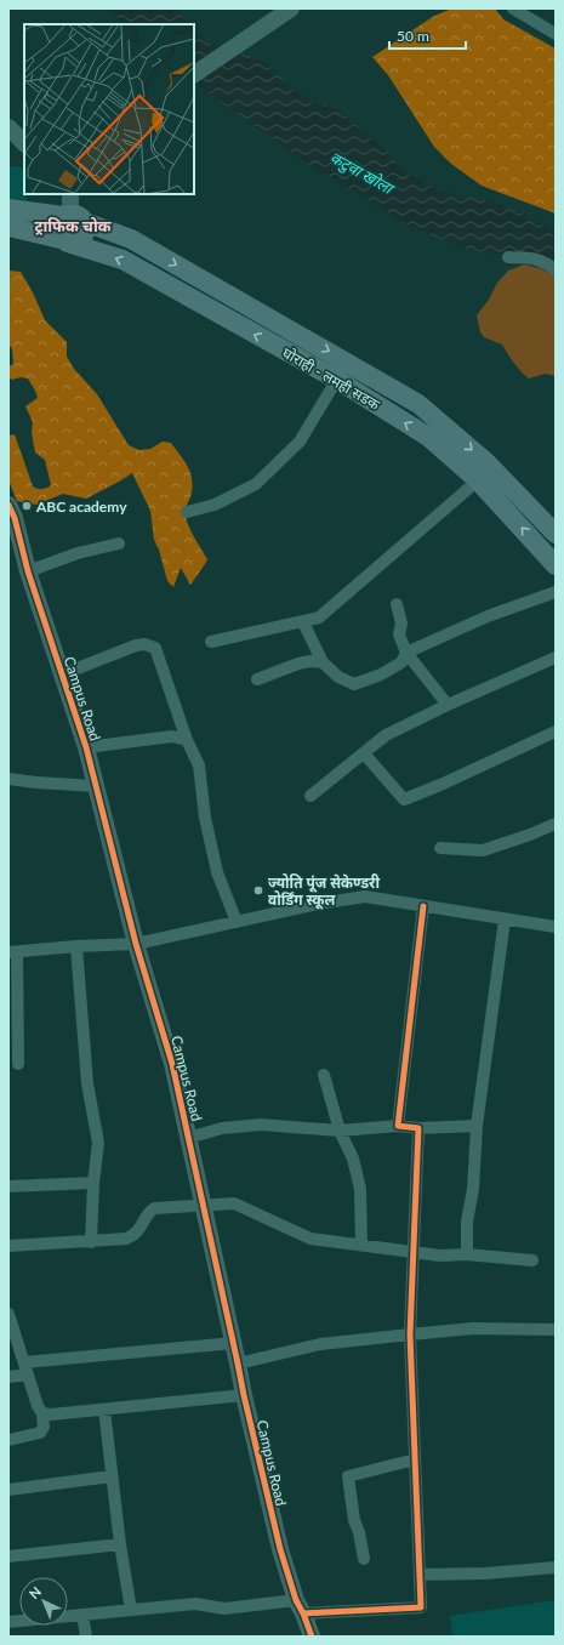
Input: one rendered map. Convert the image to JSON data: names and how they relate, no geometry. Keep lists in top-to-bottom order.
{
  "streets": {
    "main road": ["घोराही - लमही सडक"],
    "street": ["Campus Road"]
  },
  "districts": ["ट्राफिक चोक"],
  "water": ["कटुवा खोला"],
  "places": ["ABC academy", "ज्योति पूंज सेकेण्डरी वोर्डिंग स्कूल"],
  "scale_bar": "50 m",
  "north": "top left"
}
